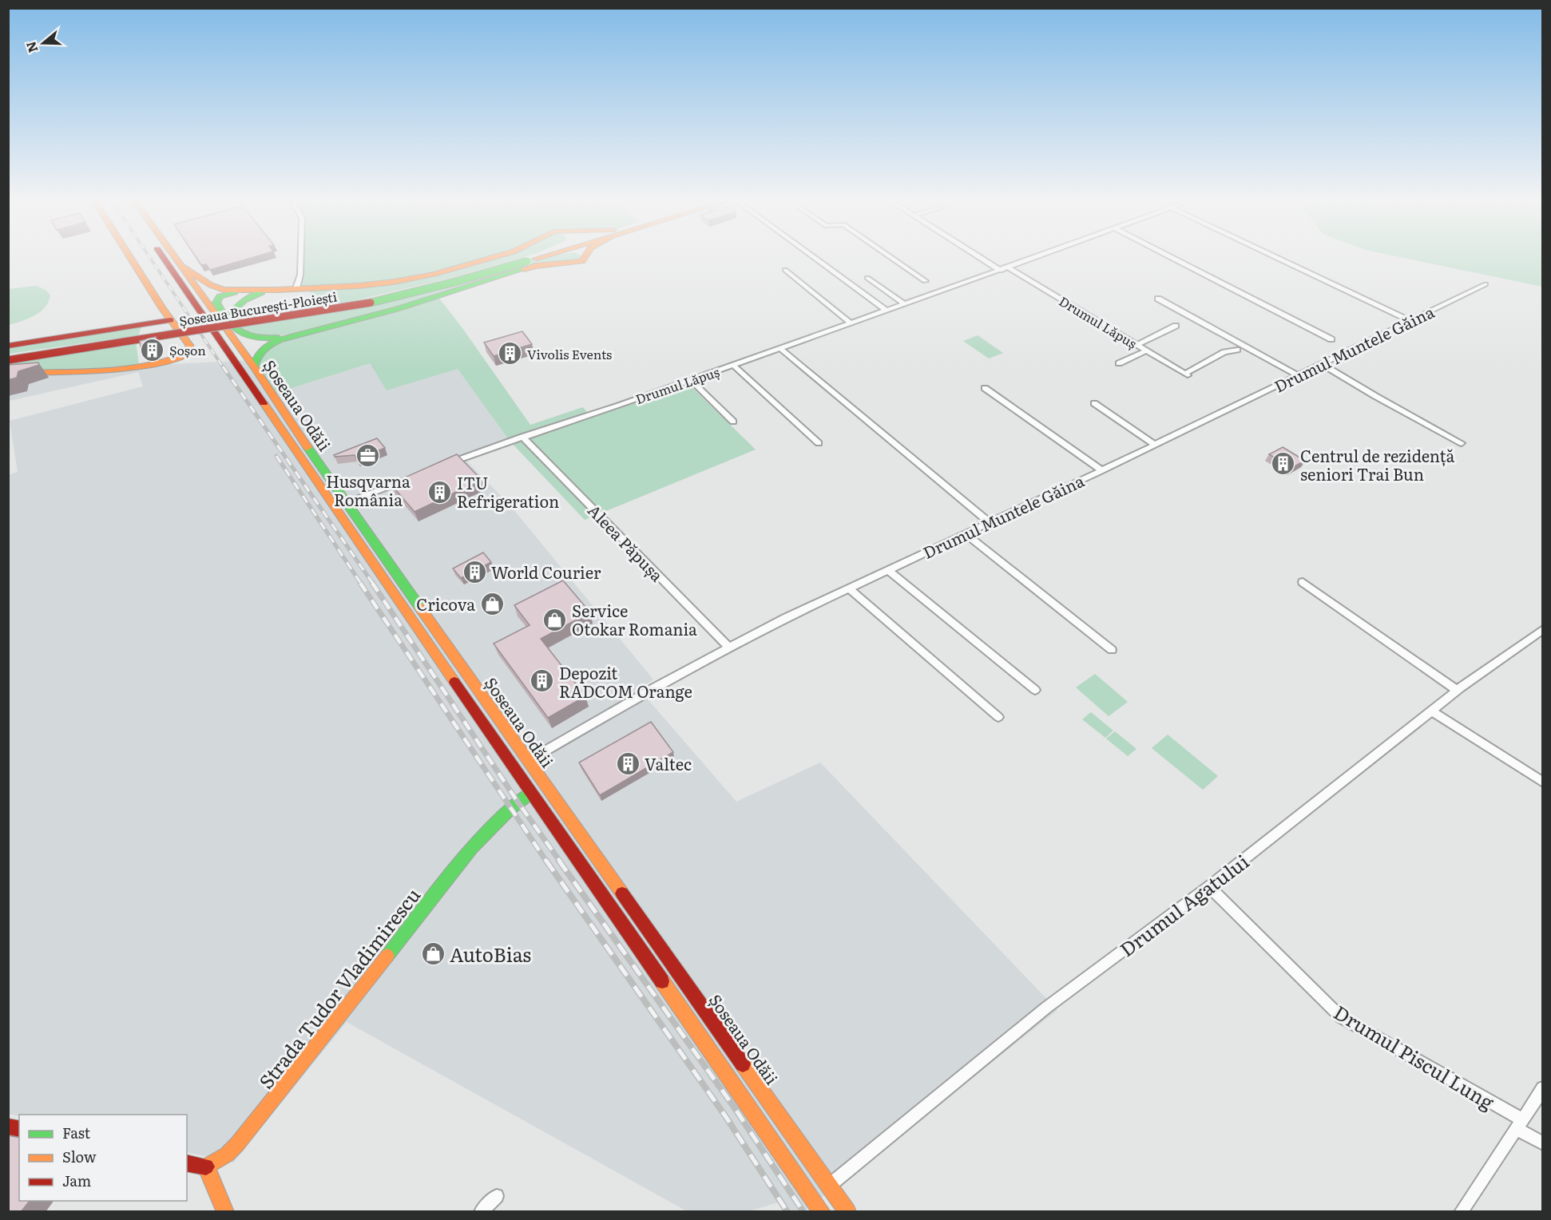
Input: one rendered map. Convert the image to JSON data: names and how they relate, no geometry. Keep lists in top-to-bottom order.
{
  "streets": {
    "main road": ["Șoseaua București-Ploiești", "Șoseaua Odăii", "Strada Tudor Vladimirescu"],
    "street": [
      "Drumul Lăpuș",
      "Drumul Muntele Găina",
      "Aleea Păpușa",
      "Drumul Agatului",
      "Drumul Piscul Lung"
    ]
  },
  "crossings": [
    ["Drumul Lăpuș", "Aleea Păpușa"],
    ["Drumul Muntele Găina", "Șoseaua Odăii"],
    ["Drumul Muntele Găina", "Aleea Păpușa"],
    ["Șoseaua Odăii", "Drumul Agatului"],
    ["Șoseaua Odăii", "Strada Tudor Vladimirescu"],
    ["Drumul Agatului", "Drumul Piscul Lung"]
  ],
  "places": {
    "building": [
      "Șoșon",
      "Vivolis Events",
      "Centrul de rezidență seniori Trai Bun",
      "ITU Refrigeration",
      "World Courier",
      "Depozit RADCOM Orange",
      "Valtec"
    ],
    "office": ["Husqvarna România"],
    "shop": ["Cricova", "Service Otokar Romania", "AutoBias"]
  },
  "legend": ["Fast", "Slow", "Jam"],
  "north": "left"
}
